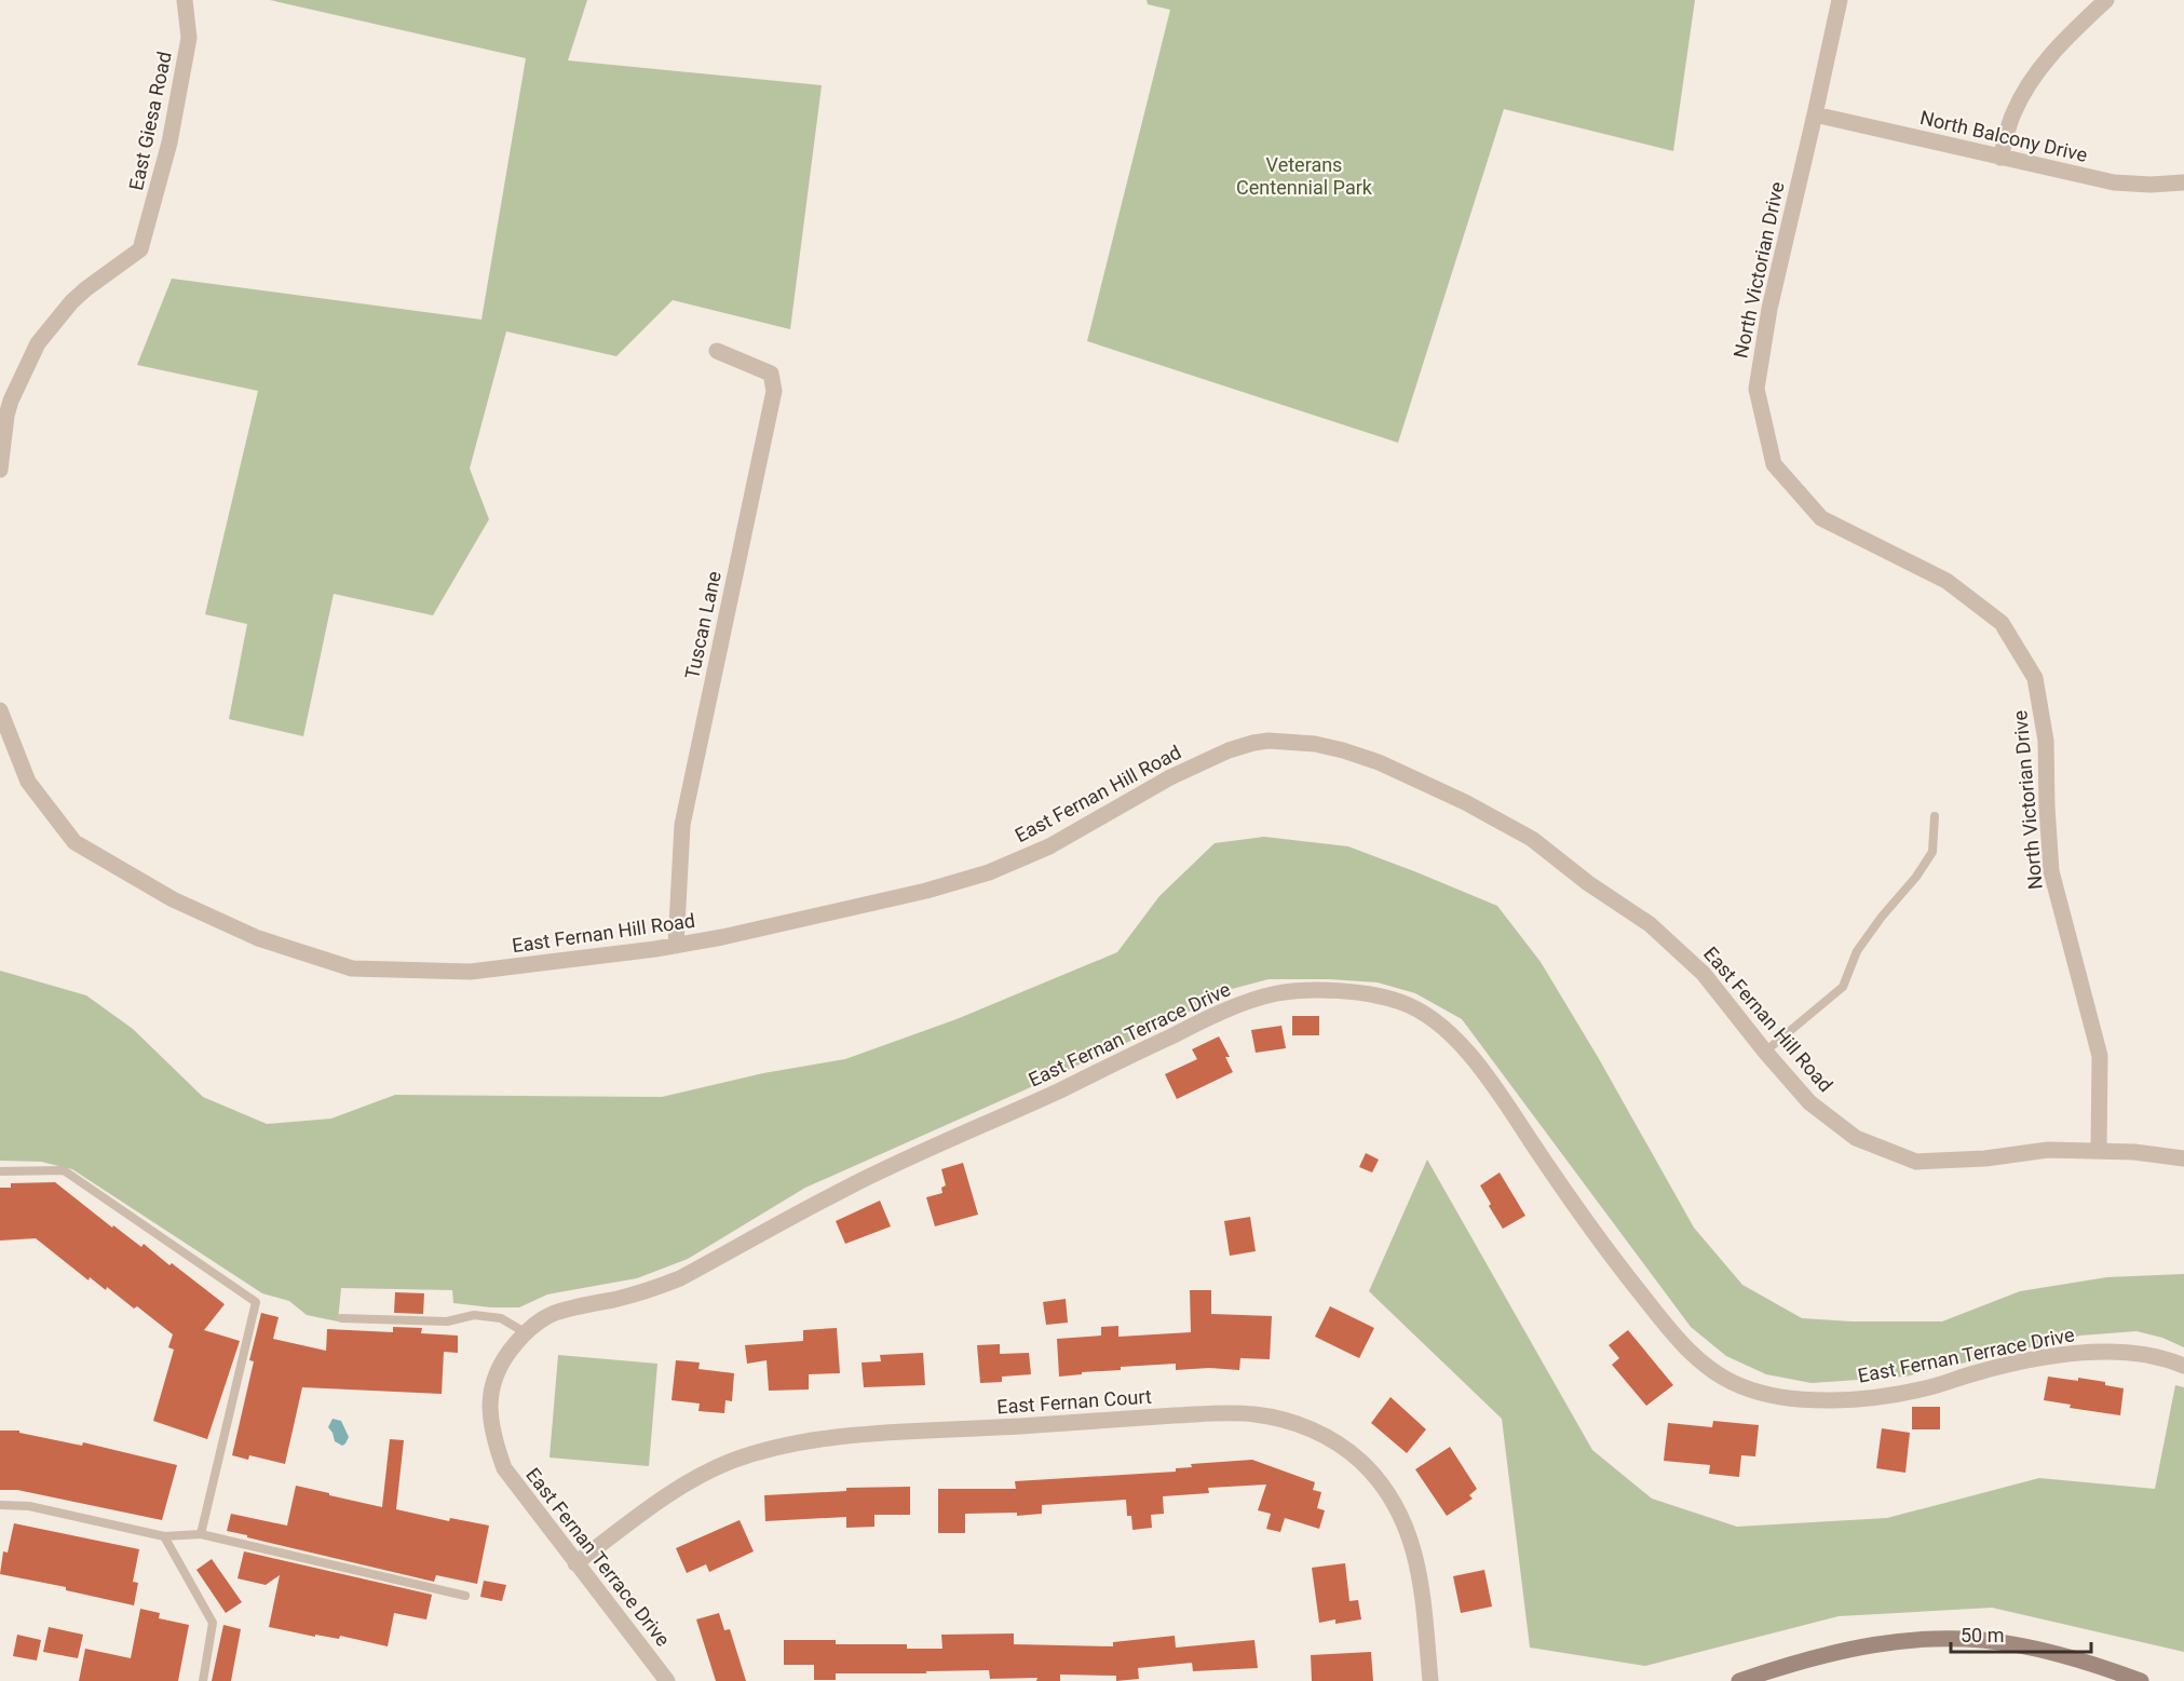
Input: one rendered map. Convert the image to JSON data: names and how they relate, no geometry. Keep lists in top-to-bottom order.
{
  "streets": {
    "street": [
      "East Giesa Road",
      "North Balcony Drive",
      "North Victorian Drive",
      "Tuscan Lane",
      "East Fernan Hill Road",
      "East Fernan Terrace Drive",
      "East Fernan Court"
    ]
  },
  "crossings": [
    ["North Balcony Drive", "North Victorian Drive"],
    ["North Victorian Drive", "East Fernan Hill Road"],
    ["Tuscan Lane", "East Fernan Hill Road"],
    ["East Fernan Terrace Drive", "East Fernan Court"]
  ],
  "parks": ["Veterans Centennial Park"],
  "scale_bar": "50 m"
}
